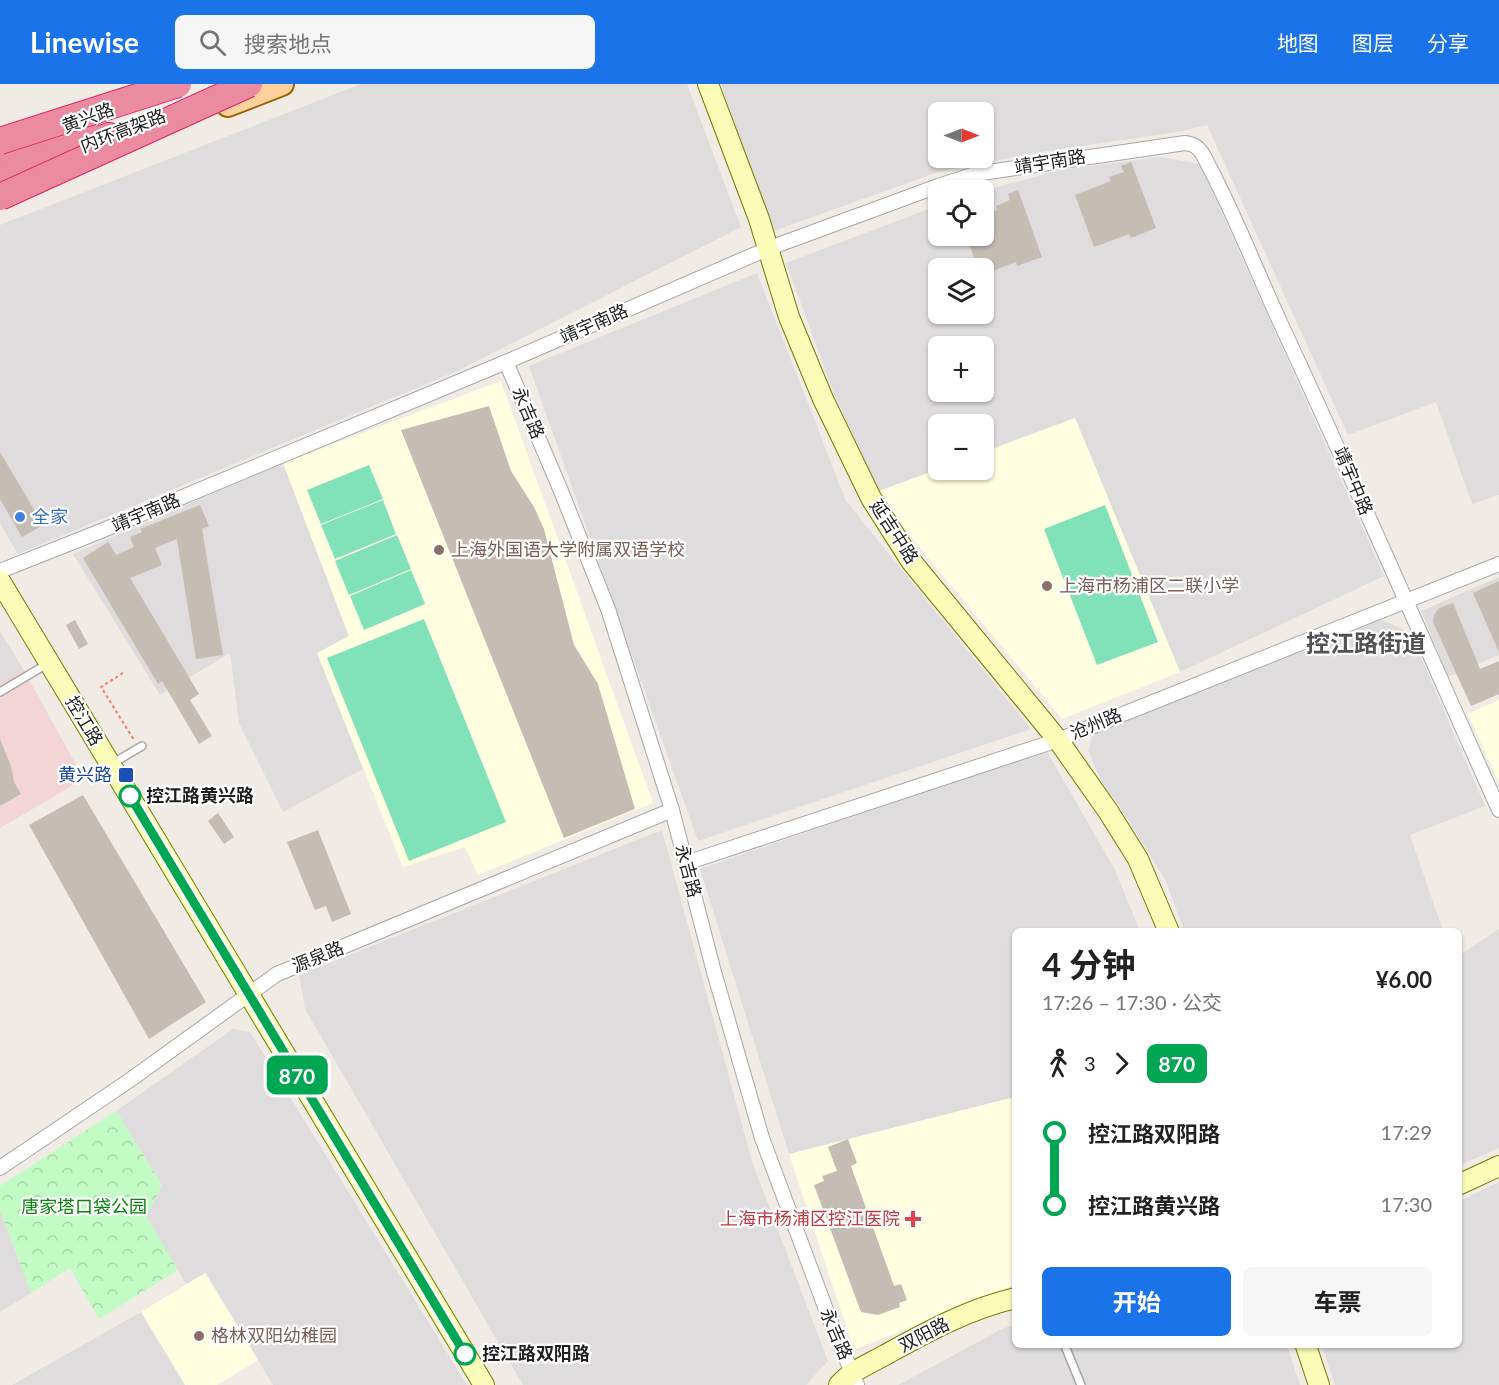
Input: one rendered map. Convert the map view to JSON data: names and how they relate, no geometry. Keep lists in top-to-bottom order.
{
  "streets": {
    "highway": ["内环高架路"],
    "main road": ["黄兴路"],
    "street": [
      "靖宇南路",
      "永吉路",
      "靖宇中路",
      "延吉中路",
      "控江路",
      "沧州路",
      "源泉路",
      "双阳路"
    ]
  },
  "crossings": [
    ["黄兴路", "内环高架路"],
    ["靖宇南路", "永吉路"],
    ["靖宇南路", "靖宇中路"],
    ["靖宇南路", "延吉中路"],
    ["永吉路", "沧州路"],
    ["永吉路", "源泉路"],
    ["永吉路", "双阳路"],
    ["靖宇中路", "沧州路"],
    ["延吉中路", "沧州路"],
    ["控江路", "源泉路"]
  ],
  "districts": ["控江路街道"],
  "parks": ["唐家塔口袋公园"],
  "places": {
    "other": [
      "全家",
      "上海外国语大学附属双语学校",
      "上海市杨浦区二联小学",
      "控江路黄兴路",
      "格林双阳幼稚园",
      "控江路双阳路"
    ],
    "transit": ["黄兴路"],
    "health": ["上海市杨浦区控江医院"]
  },
  "lines": ["bus line 870"],
  "north": "right",
  "page": {
    "header": "Linewise",
    "search": "搜索地点",
    "nav": ["地图", "图层", "分享"],
    "on_map": "870",
    "map_buttons": ["+", "−"],
    "heading": ["4 分钟", "17:26 – 17:30 · 公交", "¥6.00"],
    "legs": ["3", "870"],
    "list": [
      {
        "name": "控江路双阳路",
        "value": "17:29"
      },
      {
        "name": "控江路黄兴路",
        "value": "17:30"
      }
    ],
    "buttons": ["开始", "车票"]
  }
}
